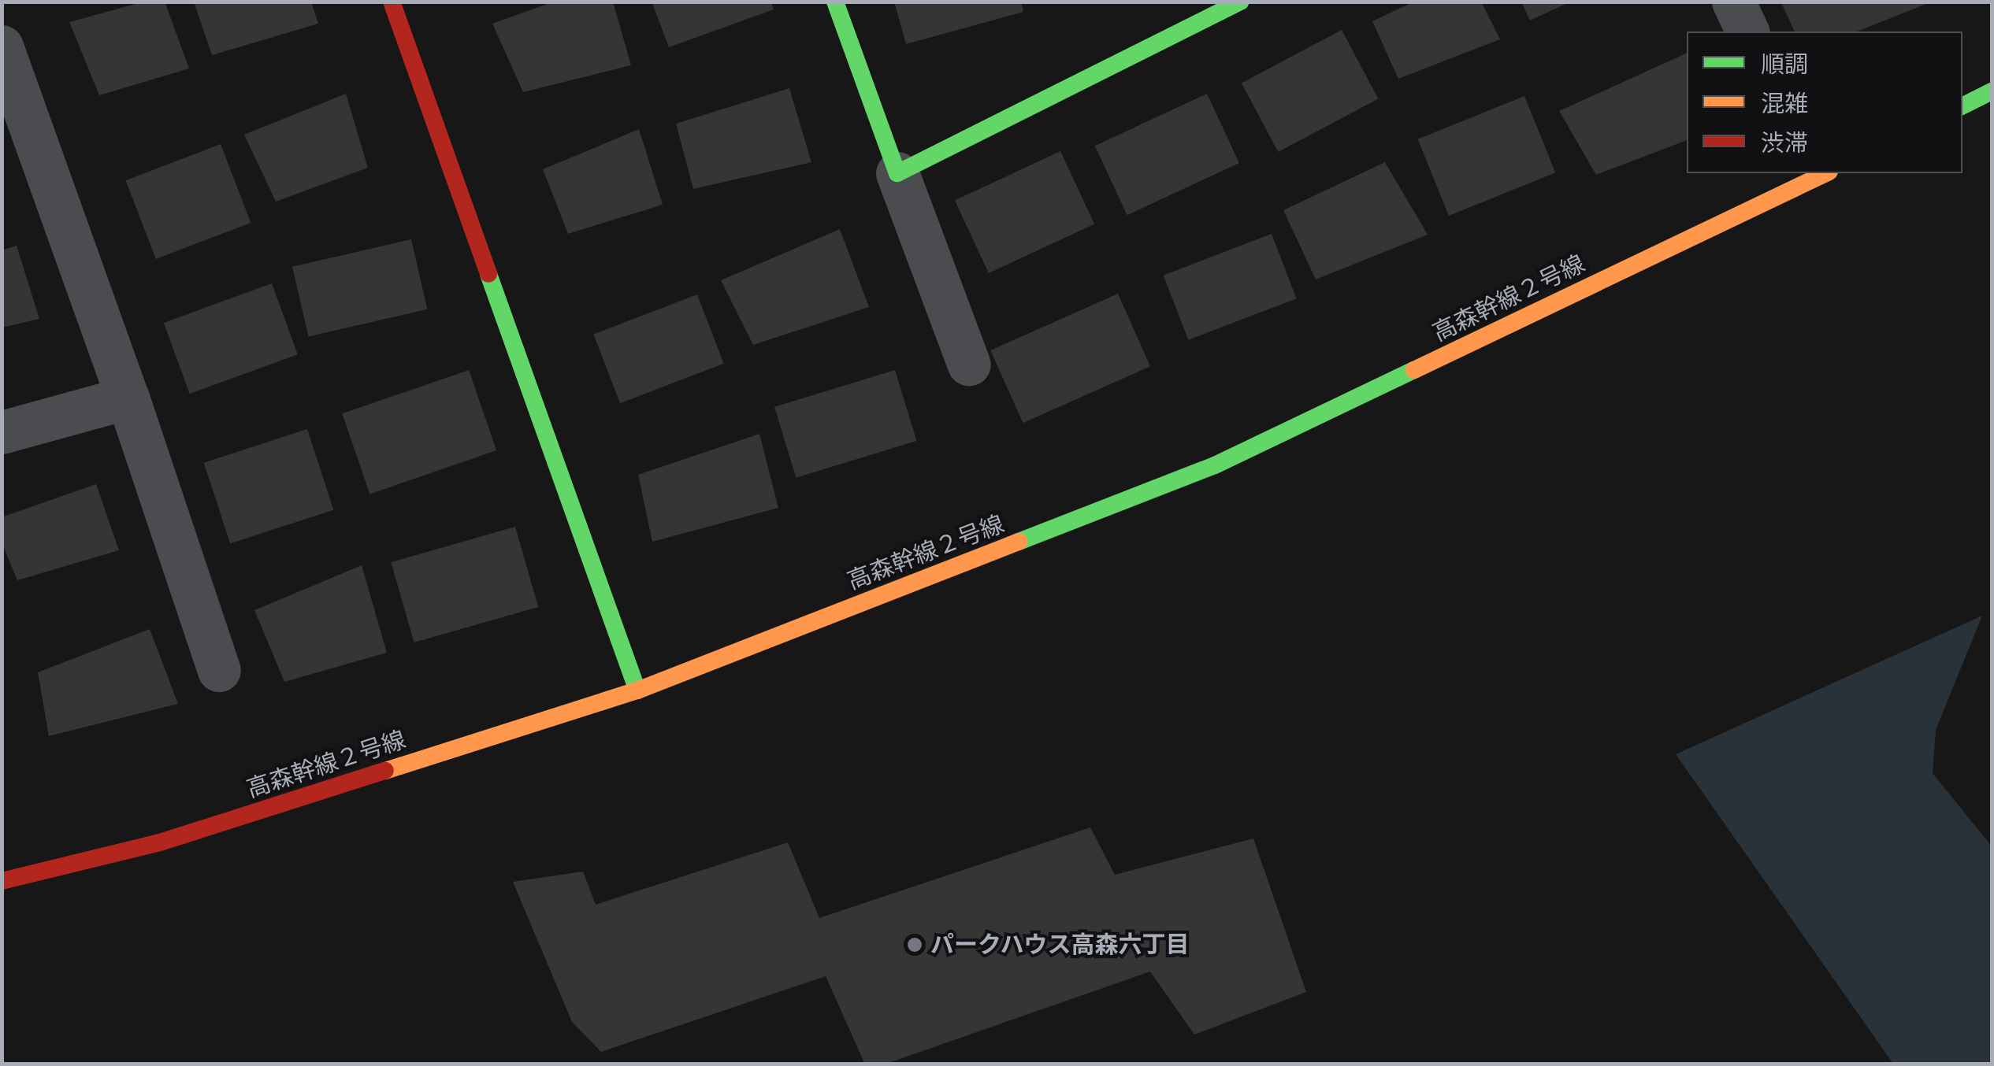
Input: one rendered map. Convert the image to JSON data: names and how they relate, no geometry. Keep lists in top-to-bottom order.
{
  "streets": {
    "street": ["高森幹線２号線"]
  },
  "places": ["パークハウス高森六丁目"],
  "legend": ["順調", "混雑", "渋滞"]
}
